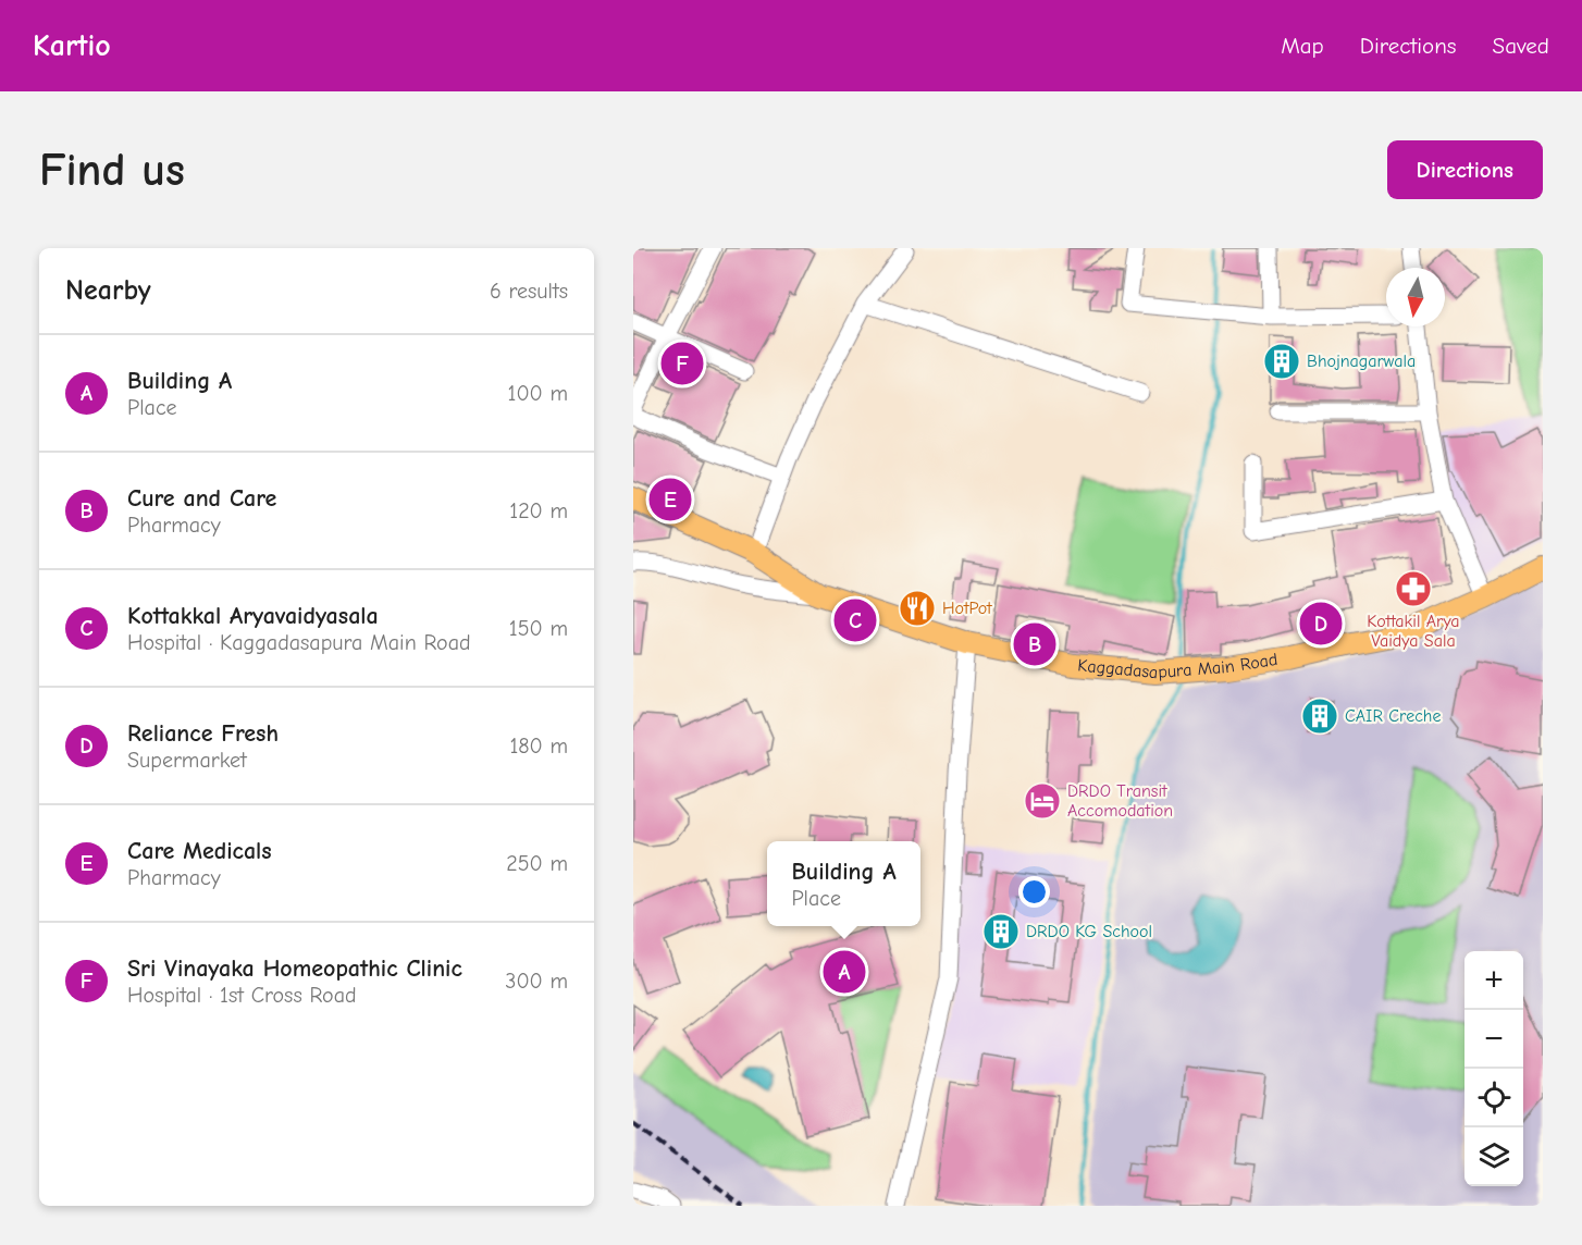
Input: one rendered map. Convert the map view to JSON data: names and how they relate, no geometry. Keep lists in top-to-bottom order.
{
  "streets": {
    "main road": ["Kaggadasapura Main Road"]
  },
  "places": {
    "building": ["Bhojnagarwala", "CAIR Creche", "DRDO KG School"],
    "pharmacy": ["Kottakil Arya Vaidya Sala"],
    "restaurant": ["HotPot"],
    "hotel": ["DRDO Transit Accomodation"]
  },
  "north": "bottom",
  "page": {
    "header": "Kartio",
    "nav": ["Map", "Directions", "Saved"],
    "buttons": "Directions",
    "title": "Find us",
    "heading": ["Nearby", "6 results"],
    "list": [
      {
        "mark": "A",
        "name": "Building A",
        "note": "Place",
        "value": "100 m"
      },
      {
        "mark": "B",
        "name": "Cure and Care",
        "note": "Pharmacy",
        "value": "120 m"
      },
      {
        "mark": "C",
        "name": "Kottakkal Aryavaidyasala",
        "note": "Hospital · Kaggadasapura Main Road",
        "value": "150 m"
      },
      {
        "mark": "D",
        "name": "Reliance Fresh",
        "note": "Supermarket",
        "value": "180 m"
      },
      {
        "mark": "E",
        "name": "Care Medicals",
        "note": "Pharmacy",
        "value": "250 m"
      },
      {
        "mark": "F",
        "name": "Sri Vinayaka Homeopathic Clinic",
        "note": "Hospital · 1st Cross Road",
        "value": "300 m"
      }
    ],
    "pins": [
      "F",
      "E",
      "C",
      "D",
      "B",
      "A"
    ],
    "popup": ["Building A", "Place"],
    "map_buttons": ["+", "−"]
  }
}
